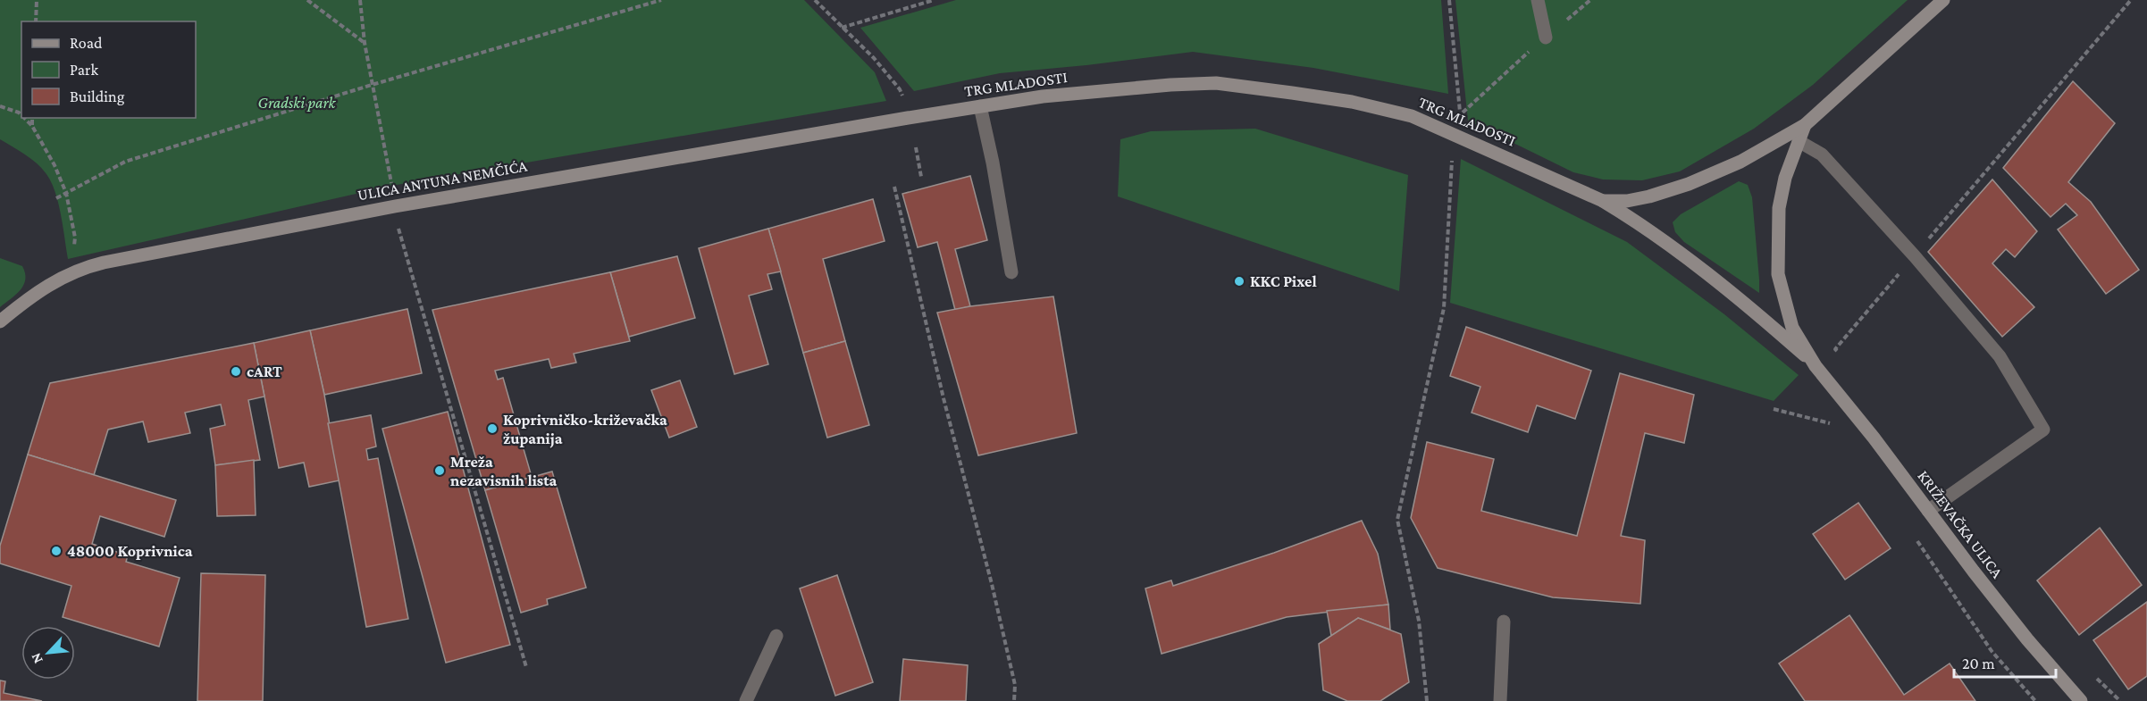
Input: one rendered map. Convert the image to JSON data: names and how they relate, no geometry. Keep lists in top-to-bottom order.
{
  "streets": {
    "main road": ["TRG MLADOSTI", "ULICA ANTUNA NEMČIĆA", "KRIŽEVAČKA ULICA"]
  },
  "crossings": [
    ["TRG MLADOSTI", "ULICA ANTUNA NEMČIĆA"],
    ["TRG MLADOSTI", "KRIŽEVAČKA ULICA"]
  ],
  "parks": ["Gradski park"],
  "places": [
    "KKC Pixel",
    "cART",
    "Koprivničko-križevačka županija",
    "Mreža nezavisnih lista",
    "48000 Koprivnica"
  ],
  "legend": ["Road", "Park", "Building"],
  "scale_bar": "20 m",
  "north": "bottom left"
}
